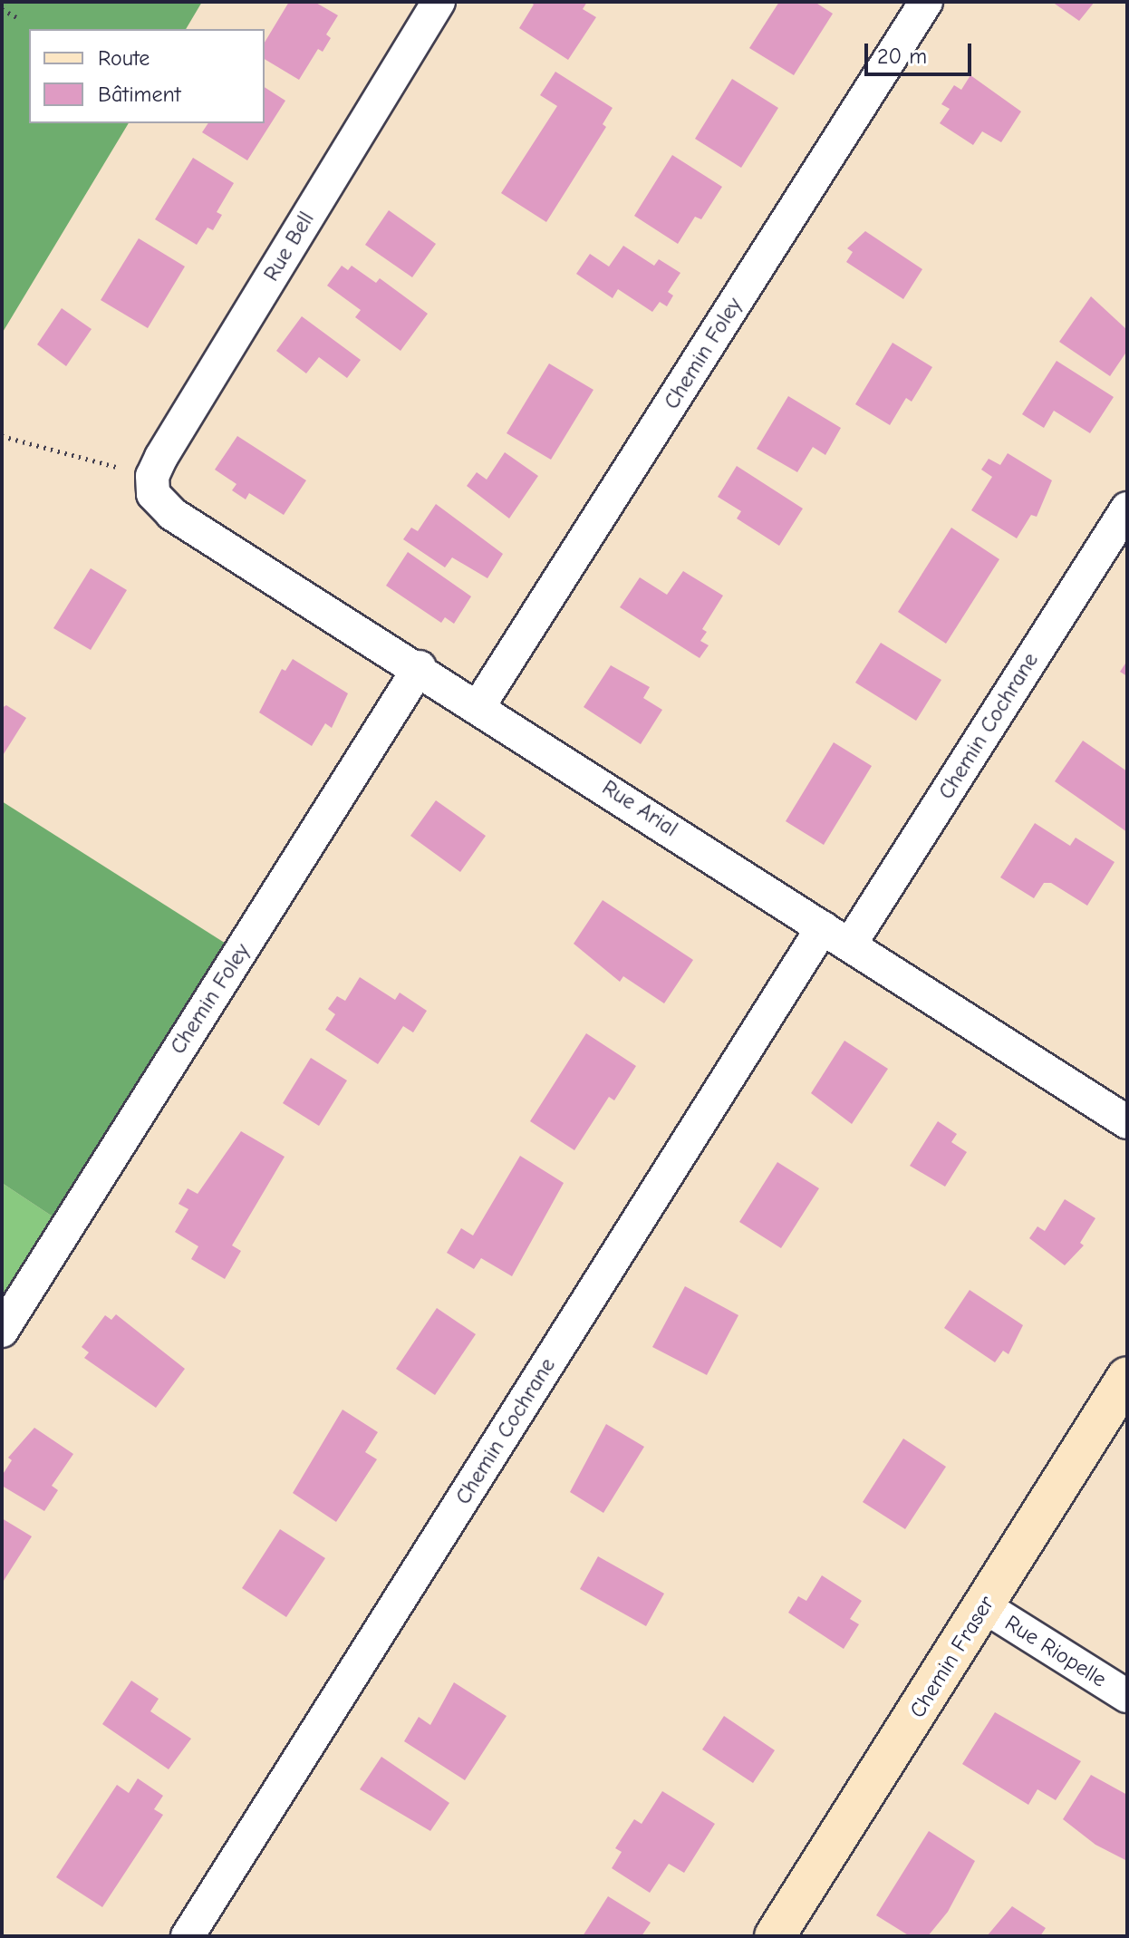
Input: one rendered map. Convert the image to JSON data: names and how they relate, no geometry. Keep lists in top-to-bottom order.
{
  "streets": {
    "street": [
      "Rue Bell",
      "Chemin Foley",
      "Chemin Cochrane",
      "Rue Arial",
      "Rue Riopelle",
      "Chemin Fraser"
    ]
  },
  "crossings": [
    ["Rue Bell", "Rue Arial"],
    ["Chemin Foley", "Rue Arial"],
    ["Chemin Cochrane", "Rue Arial"],
    ["Rue Riopelle", "Chemin Fraser"]
  ],
  "legend": ["Route", "Bâtiment"],
  "scale_bar": "20 m"
}
